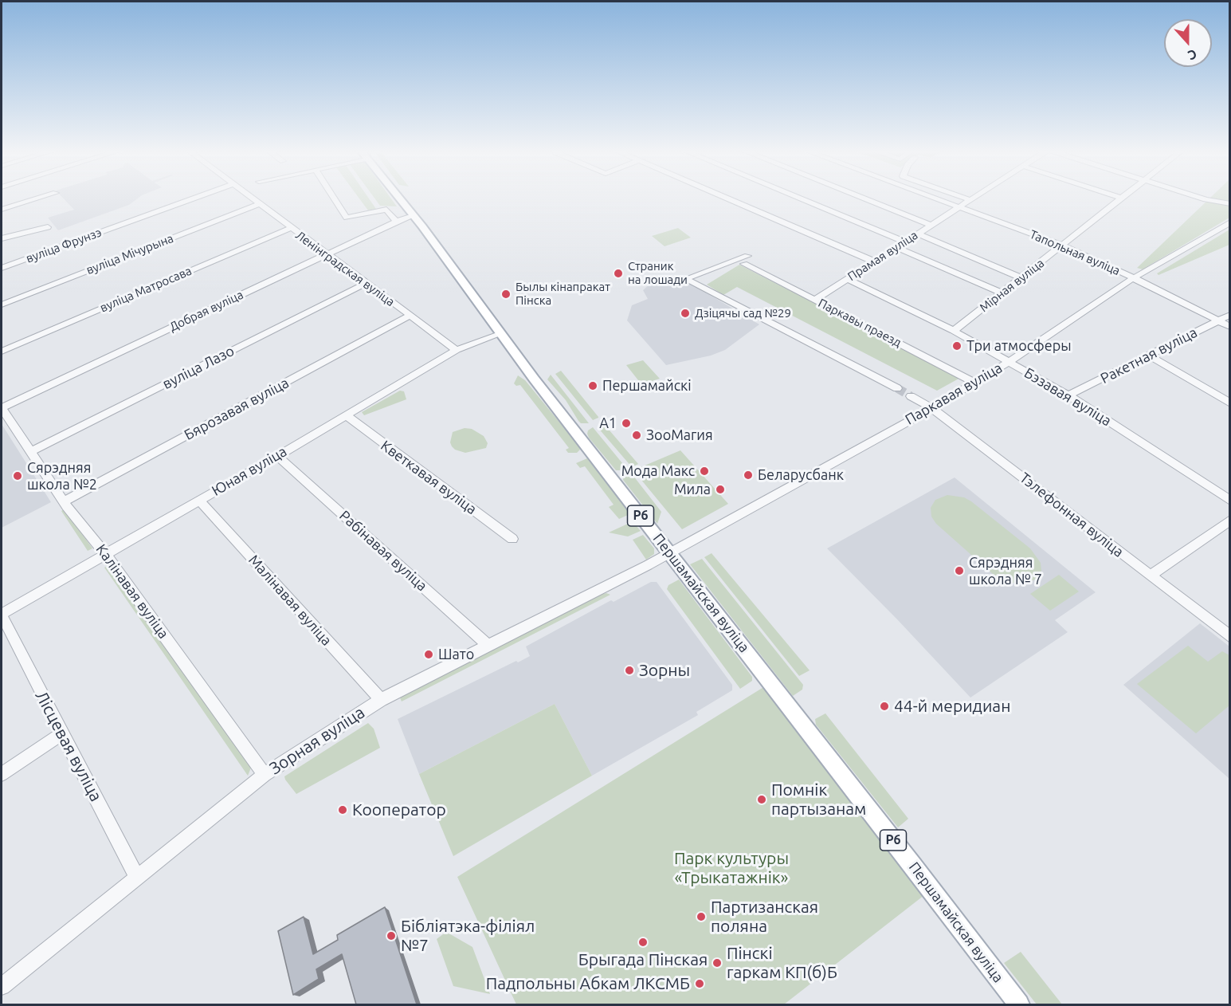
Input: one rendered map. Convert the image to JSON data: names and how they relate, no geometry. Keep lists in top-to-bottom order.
{
  "streets": {
    "main road": ["Р6", "Першамайская вуліца"],
    "street": [
      "вуліца Фрунзэ",
      "Тапольная вуліца",
      "вуліца Мічурына",
      "Прамая вуліца",
      "Ленінградская вуліца",
      "Мірная вуліца",
      "вуліца Матросава",
      "Добрая вуліца",
      "Паркавы праезд",
      "Ракетная вуліца",
      "вуліца Лазо",
      "Паркавая вуліца",
      "Бэзавая вуліца",
      "Бярозавая вуліца",
      "Юная вуліца",
      "Кветкавая вуліца",
      "Тэлефонная вуліца",
      "Рабінавая вуліца",
      "Калінавая вуліца",
      "Малінавая вуліца",
      "Зорная вуліца",
      "Лісцевая вуліца"
    ]
  },
  "crossings": [
    ["Тапольная вуліца", "Прамая вуліца"],
    ["Тапольная вуліца", "Мірная вуліца"],
    ["Тапольная вуліца", "Ракетная вуліца"],
    ["Тапольная вуліца", "Паркавая вуліца"],
    ["вуліца Мічурына", "Ленінградская вуліца"],
    ["Прамая вуліца", "Паркавы праезд"],
    ["Прамая вуліца", "Бэзавая вуліца"],
    ["Ленінградская вуліца", "вуліца Матросава"],
    ["Ленінградская вуліца", "Добрая вуліца"],
    ["Ленінградская вуліца", "вуліца Лазо"],
    ["Ленінградская вуліца", "Бярозавая вуліца"],
    ["Ленінградская вуліца", "Юная вуліца"],
    ["Мірная вуліца", "Бэзавая вуліца"],
    ["Добрая вуліца", "Калінавая вуліца"],
    ["Добрая вуліца", "Першамайская вуліца"],
    ["Паркавы праезд", "Паркавая вуліца"],
    ["Ракетная вуліца", "Бэзавая вуліца"],
    ["вуліца Лазо", "Калінавая вуліца"],
    ["Паркавая вуліца", "Бэзавая вуліца"],
    ["Паркавая вуліца", "Тэлефонная вуліца"],
    ["Паркавая вуліца", "Першамайская вуліца"],
    ["Паркавая вуліца", "Зорная вуліца"],
    ["Бярозавая вуліца", "Калінавая вуліца"],
    ["Юная вуліца", "Кветкавая вуліца"],
    ["Юная вуліца", "Рабінавая вуліца"],
    ["Юная вуліца", "Калінавая вуліца"],
    ["Юная вуліца", "Першамайская вуліца"],
    ["Юная вуліца", "Малінавая вуліца"],
    ["Юная вуліца", "Лісцевая вуліца"],
    ["Рабінавая вуліца", "Зорная вуліца"],
    ["Калінавая вуліца", "Зорная вуліца"],
    ["Першамайская вуліца", "Зорная вуліца"],
    ["Малінавая вуліца", "Зорная вуліца"],
    ["Зорная вуліца", "Лісцевая вуліца"]
  ],
  "parks": ["Парк культуры «Трыкатажнік»"],
  "places": [
    "Страник на лошади",
    "Былы кінапракат Пінска",
    "Дзіцячы сад №29",
    "Три атмосферы",
    "Першамайскі",
    "A1",
    "ЗооМагия",
    "Мода Макс",
    "Беларусбанк",
    "Сярэдняя школа №2",
    "Мила",
    "Сярэдняя школа № 7",
    "Шато",
    "Зорны",
    "44-й меридиан",
    "Помнік партызанам",
    "Кооператор",
    "Партизанская поляна",
    "Бібліятэка-філіял №7",
    "Брыгада Пінская",
    "Пінскі гаркам КП(б)Б",
    "Падпольны Абкам ЛКСМБ"
  ],
  "north": "bottom"
}
